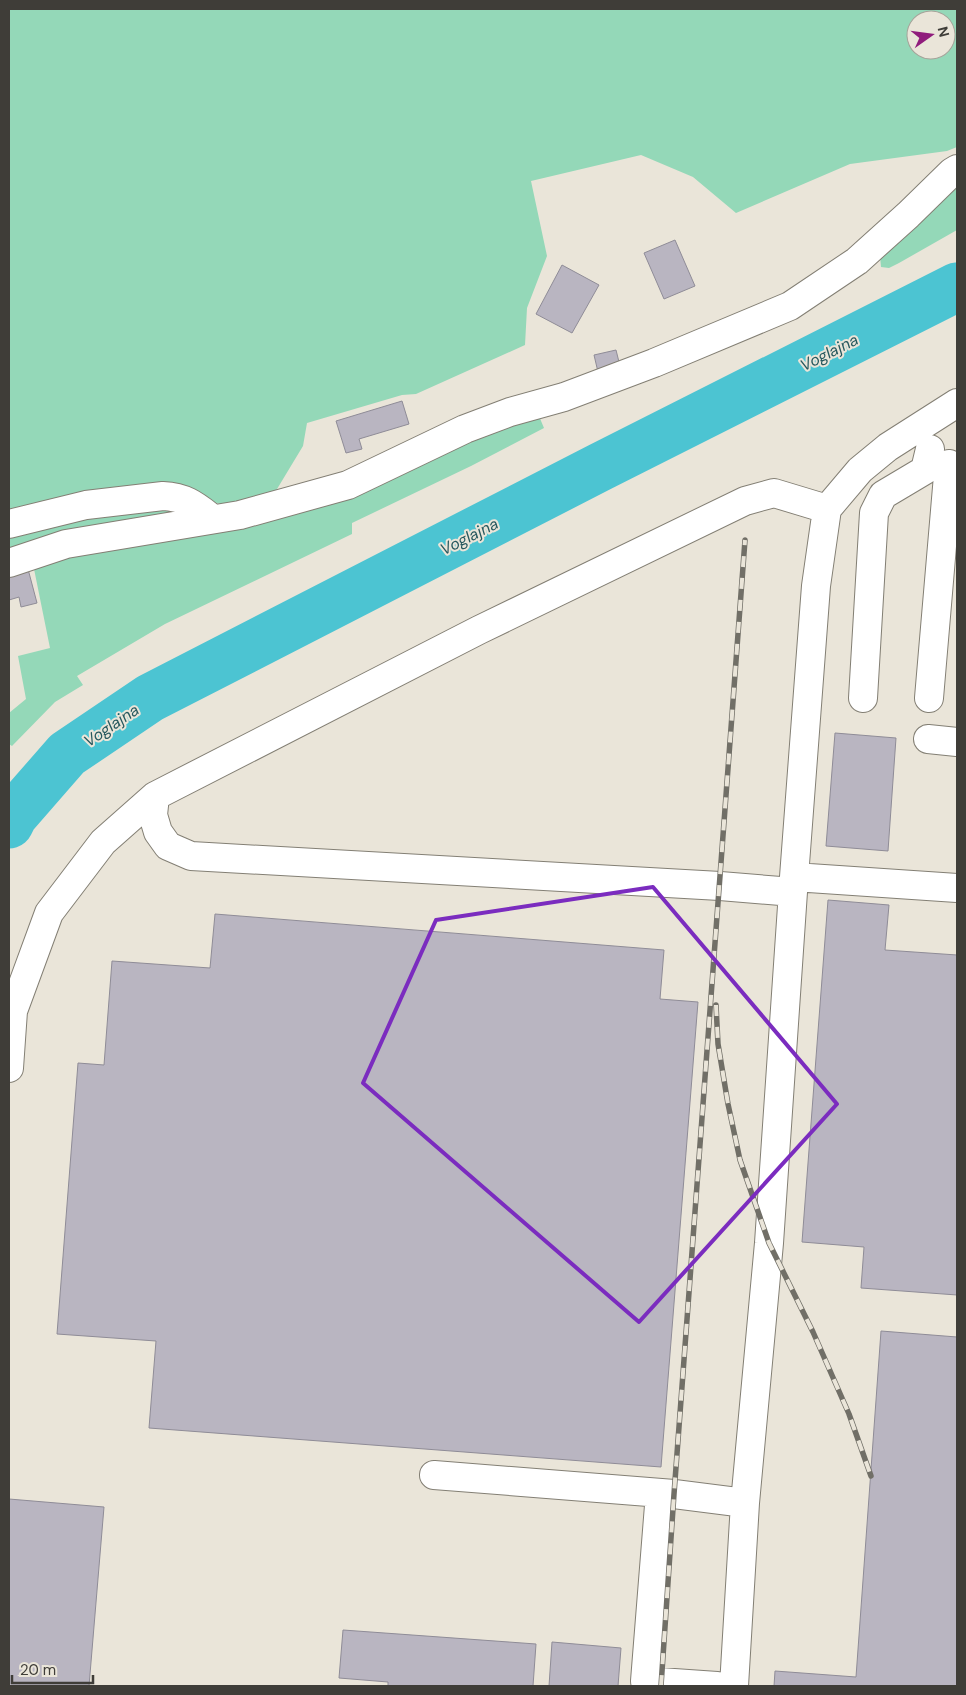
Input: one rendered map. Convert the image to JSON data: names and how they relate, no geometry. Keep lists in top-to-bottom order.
{
  "water": ["Voglajna"],
  "scale_bar": "20 m",
  "north": "right"
}
